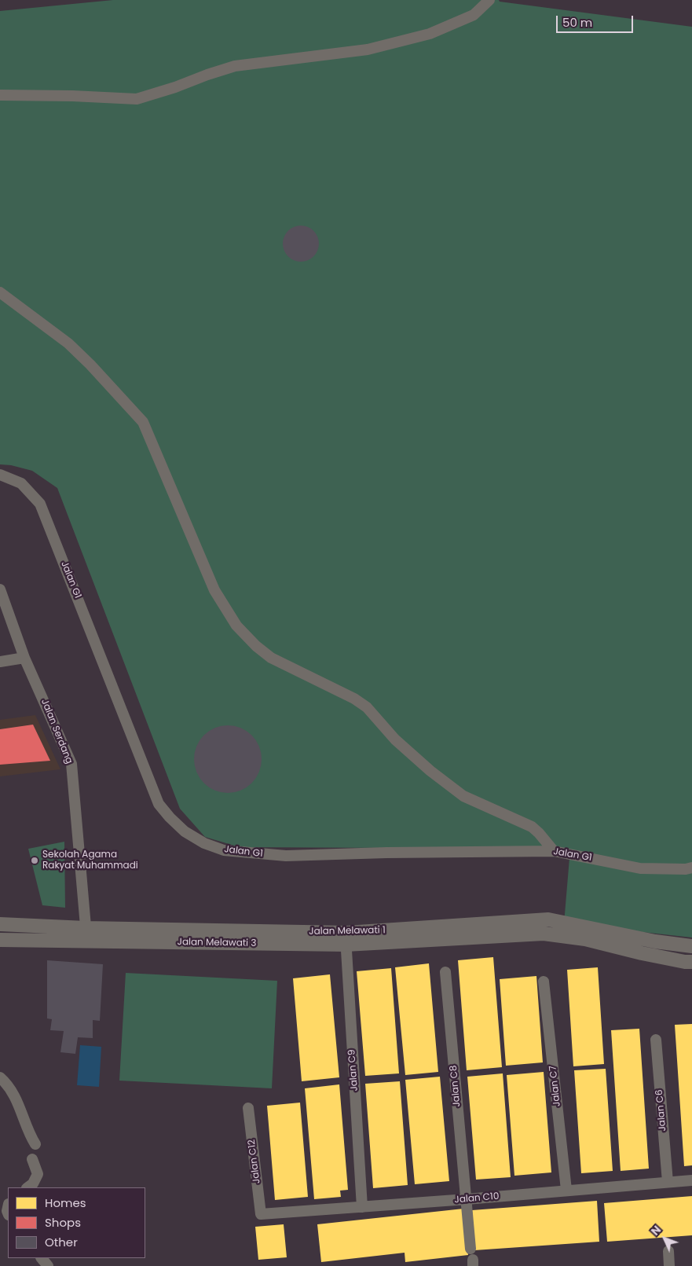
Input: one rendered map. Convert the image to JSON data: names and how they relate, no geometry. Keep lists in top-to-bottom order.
{
  "streets": {
    "street": [
      "Jalan G1",
      "Jalan Serdang",
      "Jalan Melawati 1",
      "Jalan C9",
      "Jalan C8",
      "Jalan C7",
      "Jalan C6",
      "Jalan C12",
      "Jalan C10"
    ]
  },
  "crossings": [
    ["Jalan Serdang", "Jalan Melawati 1"],
    ["Jalan Melawati 1", "Jalan C9"],
    ["Jalan C9", "Jalan C10"],
    ["Jalan C8", "Jalan C10"],
    ["Jalan C7", "Jalan C10"],
    ["Jalan C6", "Jalan C10"],
    ["Jalan C12", "Jalan C10"]
  ],
  "places": ["Sekolah Agama Rakyat Muhammadi"],
  "legend": ["Homes", "Shops", "Other"],
  "scale_bar": "50 m",
  "north": "top left"
}
